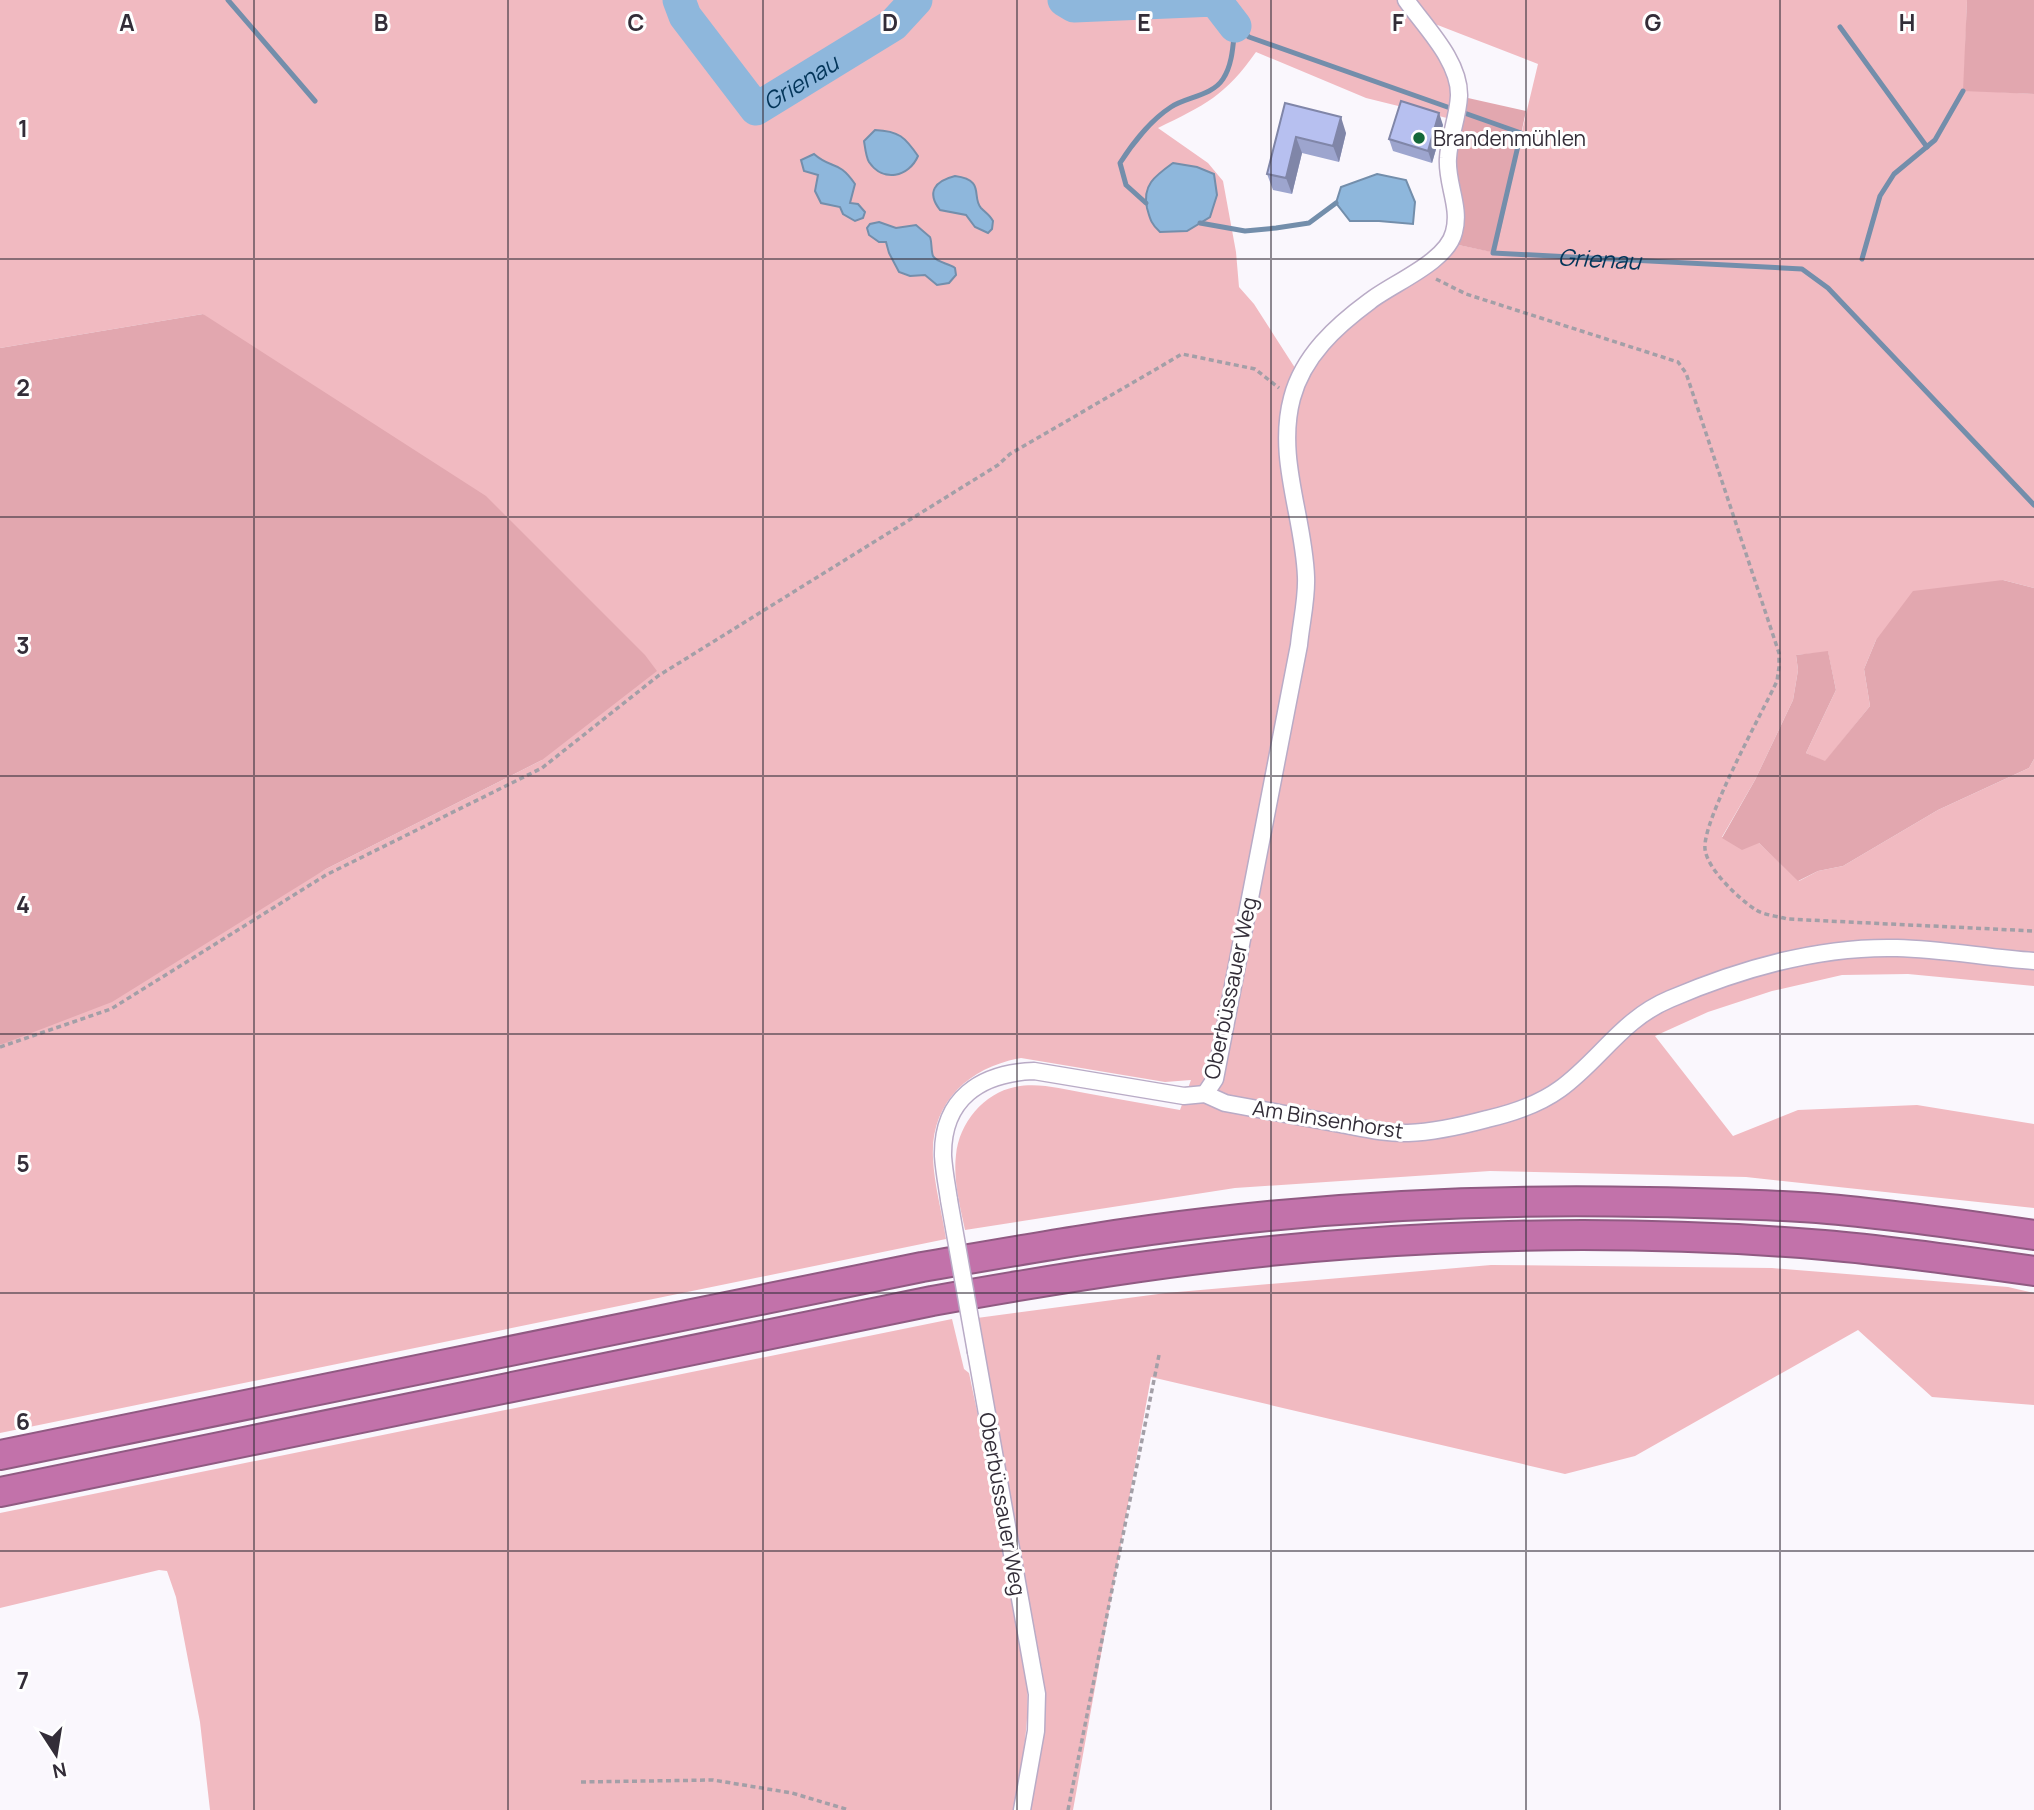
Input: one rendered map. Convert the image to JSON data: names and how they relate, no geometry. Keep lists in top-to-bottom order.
{
  "streets": {
    "street": ["Oberbüssauer Weg", "Am Binsenhorst"]
  },
  "crossings": [
    ["Oberbüssauer Weg", "Am Binsenhorst"]
  ],
  "water": ["Grienau"],
  "places": ["Brandenmühlen"],
  "north": "bottom",
  "grid": {
    "columns": [
      "A",
      "B",
      "C",
      "D",
      "E",
      "F",
      "G",
      "H"
    ],
    "rows": [
      "1",
      "2",
      "3",
      "4",
      "5",
      "6",
      "7"
    ]
  }
}
